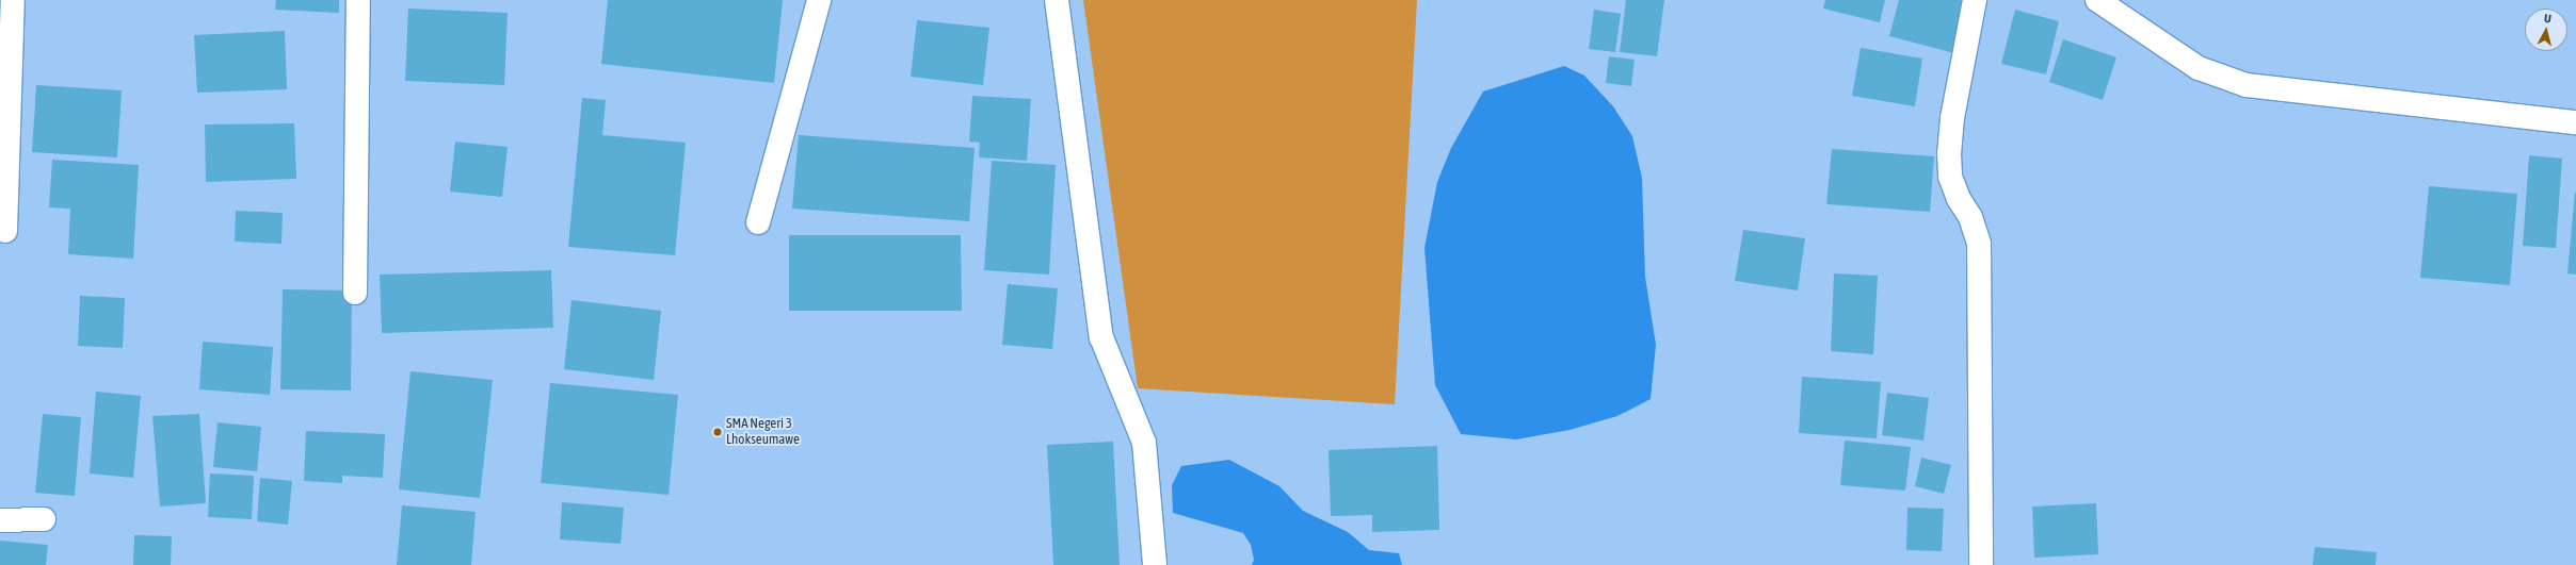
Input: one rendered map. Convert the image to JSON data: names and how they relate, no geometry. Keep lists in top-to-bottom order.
{
  "places": ["SMA Negeri 3 Lhokseumawe"],
  "north": "top"
}
